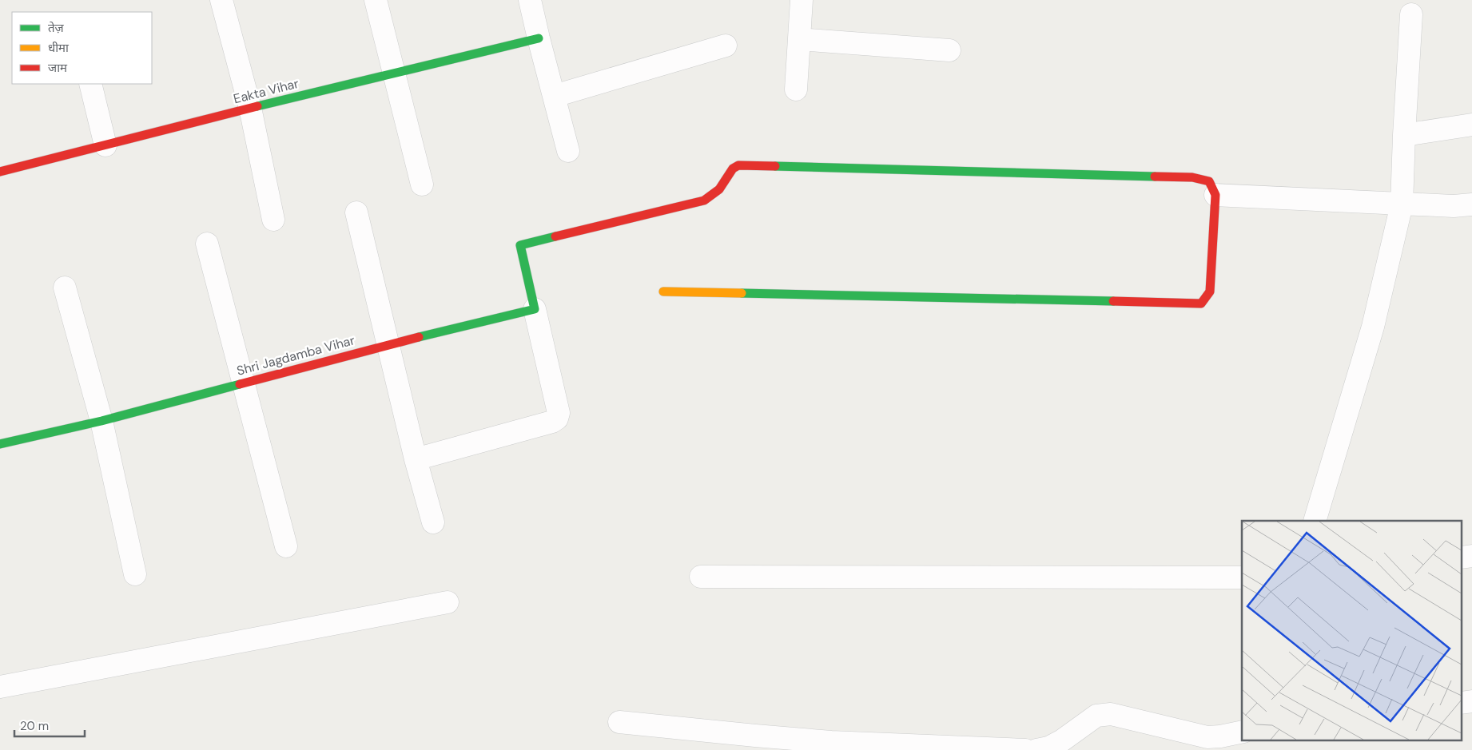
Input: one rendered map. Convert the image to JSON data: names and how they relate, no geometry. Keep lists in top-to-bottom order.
{
  "streets": {
    "street": ["Eakta Vihar", "Shri Jagdamba Vihar"]
  },
  "legend": ["तेज़", "धीमा", "जाम"],
  "scale_bar": "20 m"
}
